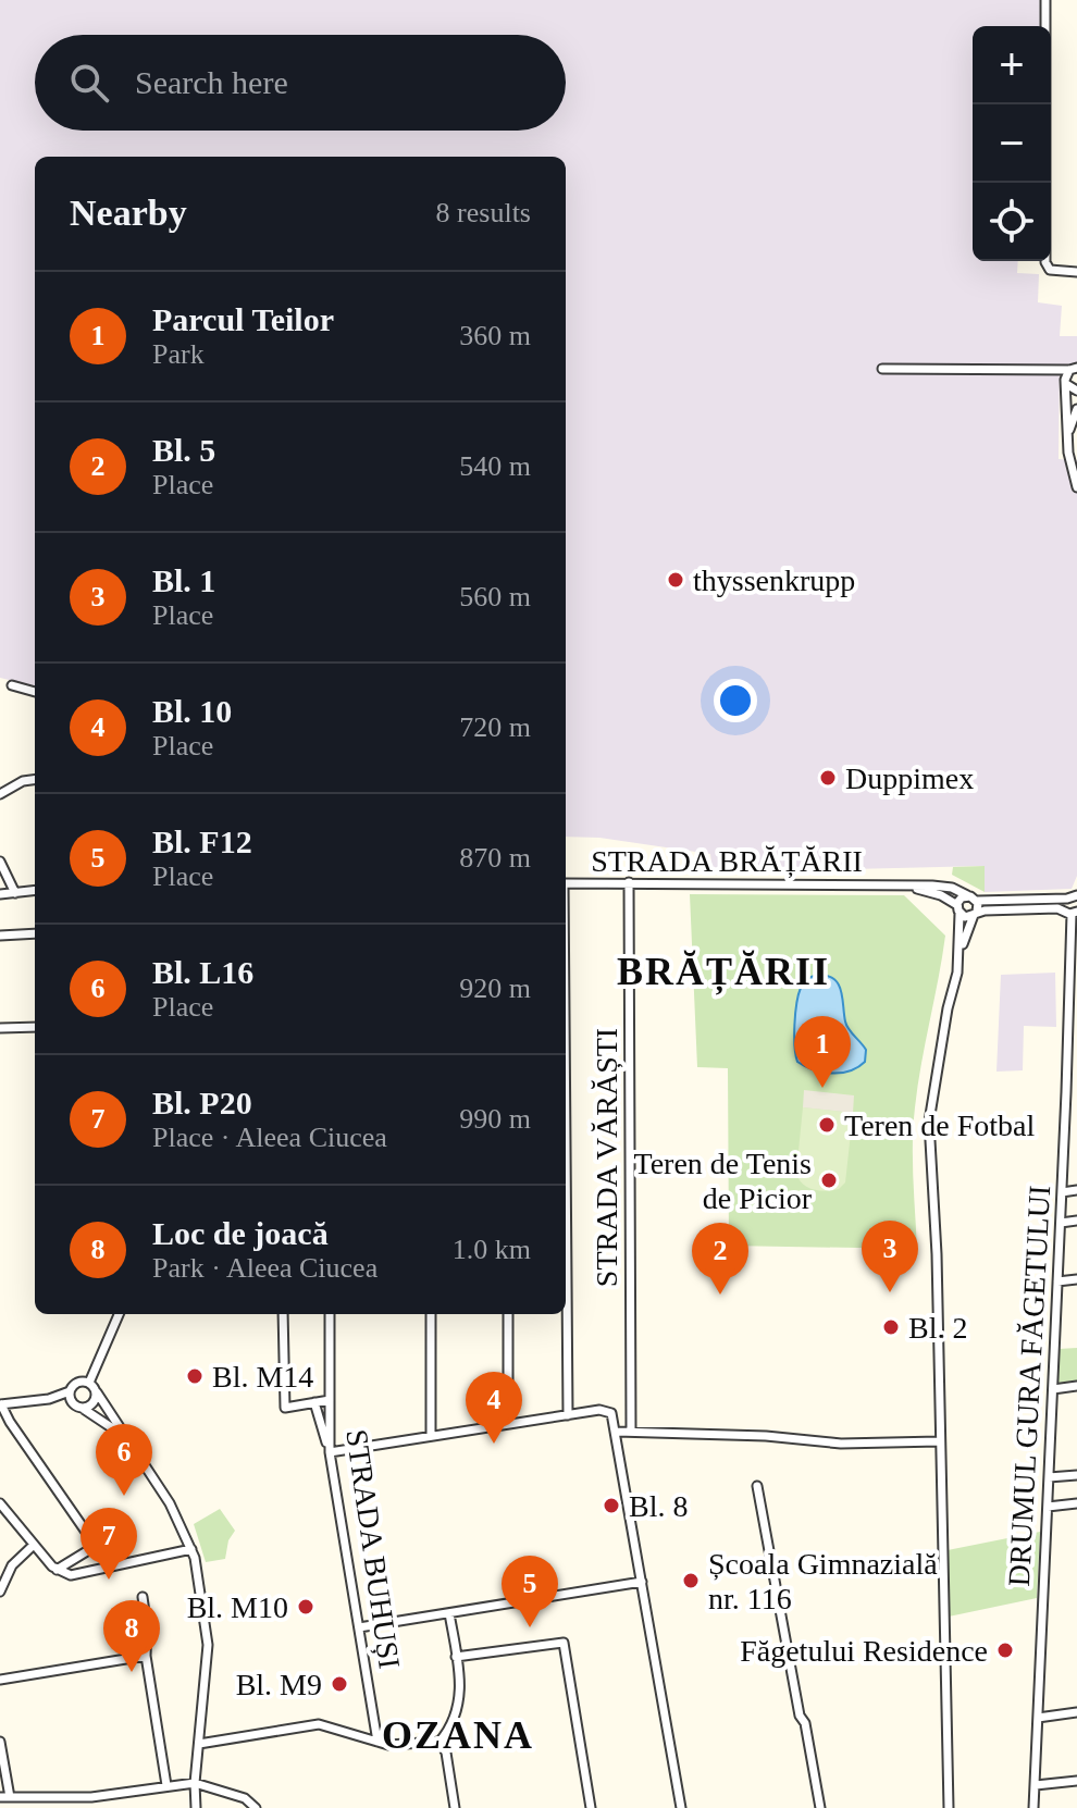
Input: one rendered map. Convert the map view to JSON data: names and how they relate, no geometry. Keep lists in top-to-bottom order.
{
  "streets": {
    "street": [
      "STRADA BRĂȚĂRII",
      "STRADA VĂRĂȘTI",
      "DRUMUL GURA FĂGETULUI",
      "STRADA BUHUȘI"
    ]
  },
  "crossings": [
    ["STRADA BRĂȚĂRII", "STRADA VĂRĂȘTI"]
  ],
  "districts": ["BRĂȚĂRII", "OZANA"],
  "places": [
    "thyssenkrupp",
    "Duppimex",
    "Teren de Fotbal",
    "Teren de Tenis de Picior",
    "Bl. 2",
    "Bl. M14",
    "Bl. 8",
    "Școala Gimnazială nr. 116",
    "Bl. M10",
    "Făgetului Residence",
    "Bl. M9"
  ],
  "page": {
    "map_buttons": ["+", "−"],
    "search": "Search here",
    "heading": ["Nearby", "8 results"],
    "list": [
      {
        "mark": "1",
        "name": "Parcul Teilor",
        "note": "Park",
        "value": "360 m"
      },
      {
        "mark": "2",
        "name": "Bl. 5",
        "note": "Place",
        "value": "540 m"
      },
      {
        "mark": "3",
        "name": "Bl. 1",
        "note": "Place",
        "value": "560 m"
      },
      {
        "mark": "4",
        "name": "Bl. 10",
        "note": "Place",
        "value": "720 m"
      },
      {
        "mark": "5",
        "name": "Bl. F12",
        "note": "Place",
        "value": "870 m"
      },
      {
        "mark": "6",
        "name": "Bl. L16",
        "note": "Place",
        "value": "920 m"
      },
      {
        "mark": "7",
        "name": "Bl. P20",
        "note": "Place · Aleea Ciucea",
        "value": "990 m"
      },
      {
        "mark": "8",
        "name": "Loc de joacă",
        "note": "Park · Aleea Ciucea",
        "value": "1.0 km"
      }
    ],
    "pins": [
      "1",
      "3",
      "2",
      "4",
      "6",
      "7",
      "5",
      "8"
    ]
  }
}
